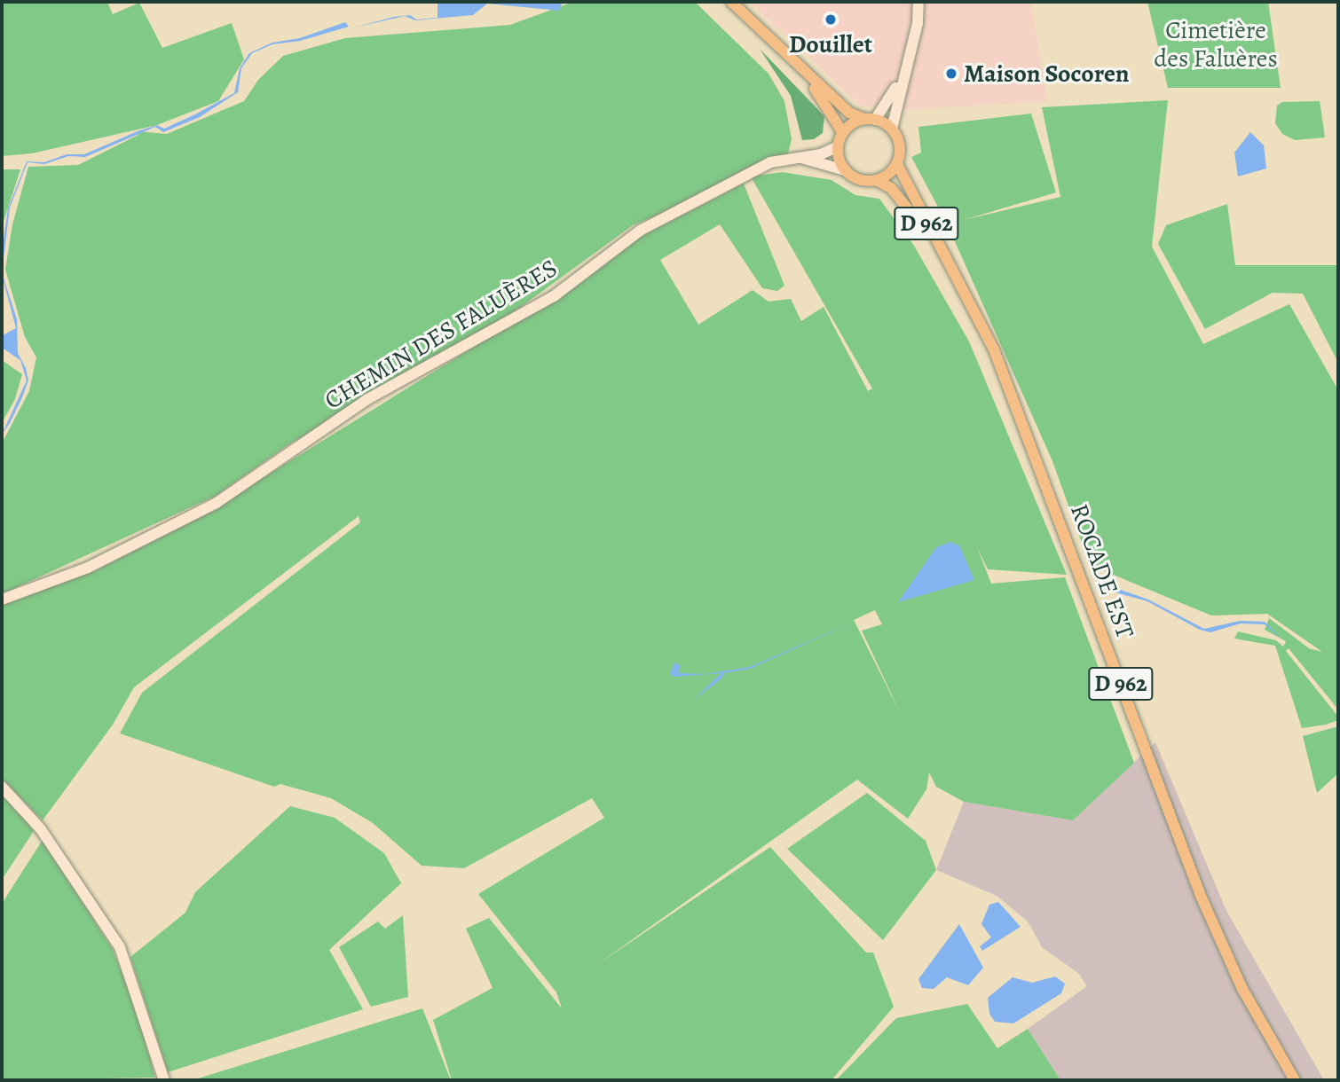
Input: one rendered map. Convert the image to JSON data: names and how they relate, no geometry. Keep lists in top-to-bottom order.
{
  "streets": {
    "main road": ["D 962", "ROCADE EST"],
    "street": ["CHEMIN DES FALUÈRES"]
  },
  "crossings": [
    ["CHEMIN DES FALUÈRES", "ROCADE EST"]
  ],
  "parks": ["Cimetière des Faluères"],
  "places": ["Douillet", "Maison Socoren"]
}
